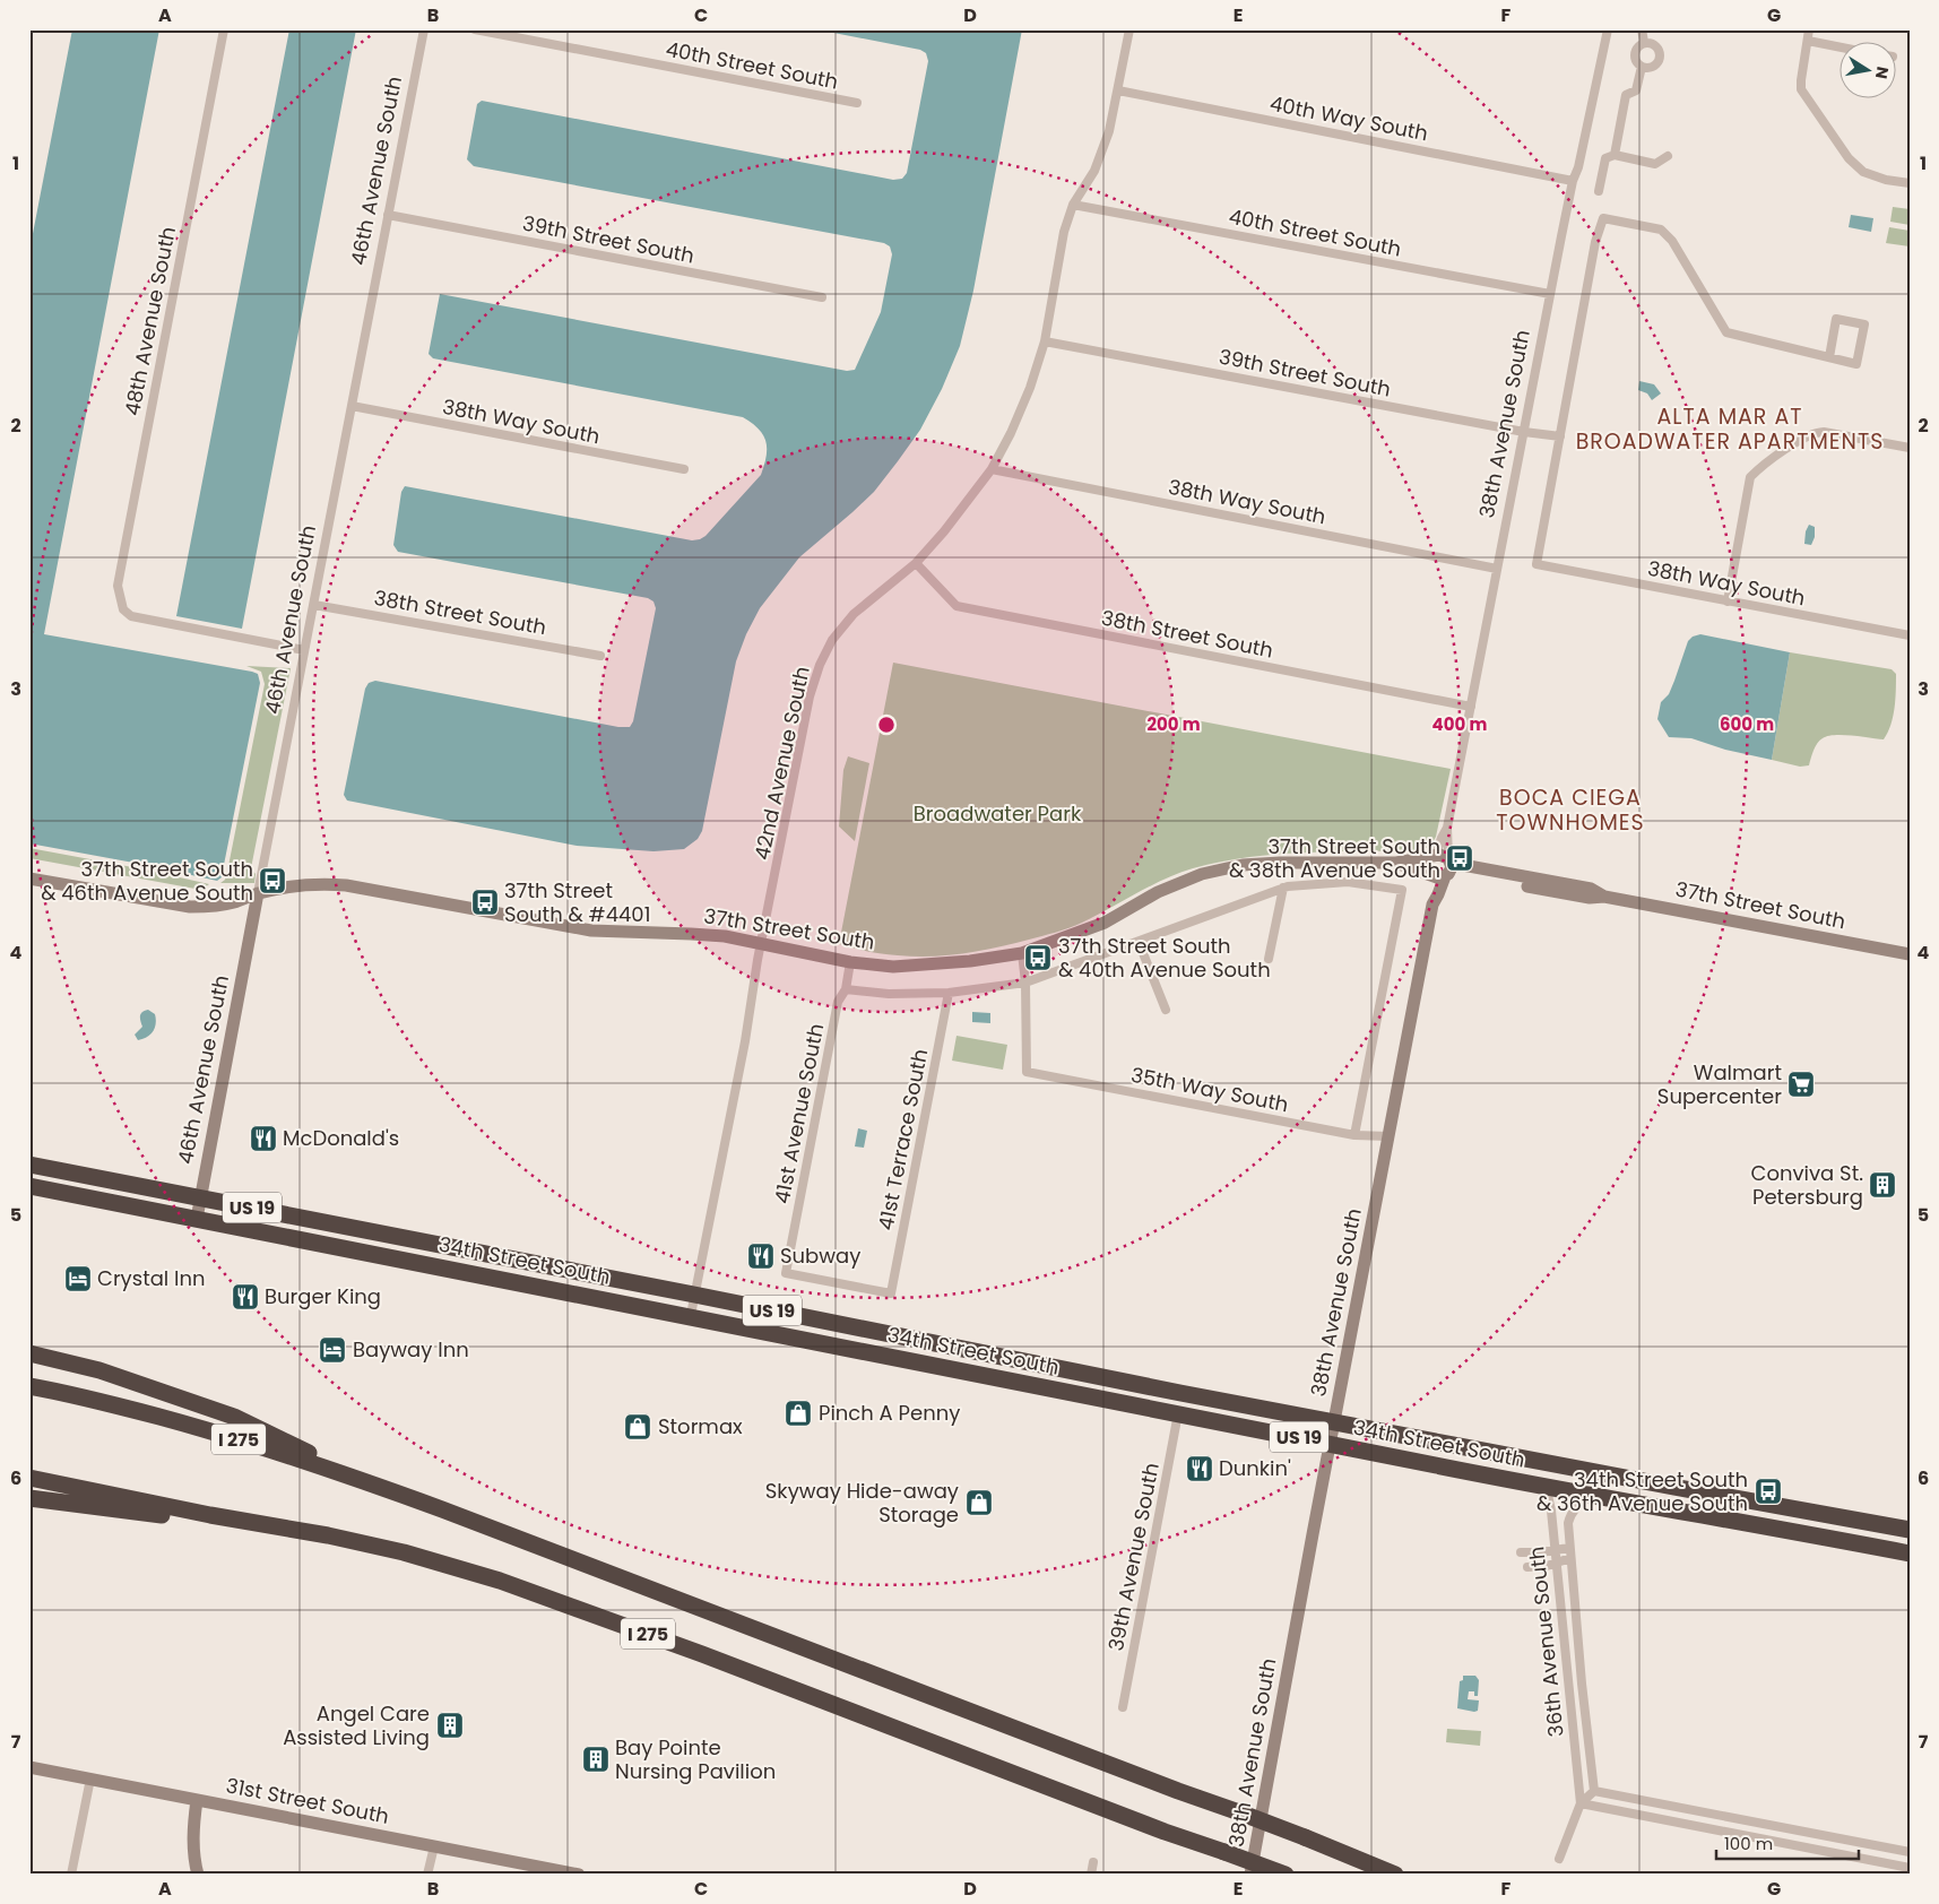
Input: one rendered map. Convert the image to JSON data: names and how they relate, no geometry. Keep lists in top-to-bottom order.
{
  "streets": {
    "highway": ["US 19", "34th Street South", "I 275"],
    "street": [
      "40th Street South",
      "40th Way South",
      "46th Avenue South",
      "39th Street South",
      "48th Avenue South",
      "38th Way South",
      "38th Avenue South",
      "38th Street South",
      "42nd Avenue South",
      "37th Street South",
      "35th Way South",
      "41st Avenue South",
      "41st Terrace South",
      "39th Avenue South",
      "36th Avenue South",
      "31st Street South"
    ]
  },
  "crossings": [
    ["40th Street South", "38th Avenue South"],
    ["40th Street South", "42nd Avenue South"],
    ["40th Way South", "38th Avenue South"],
    ["40th Way South", "42nd Avenue South"],
    ["46th Avenue South", "39th Street South"],
    ["46th Avenue South", "48th Avenue South"],
    ["46th Avenue South", "38th Way South"],
    ["46th Avenue South", "38th Street South"],
    ["46th Avenue South", "37th Street South"],
    ["46th Avenue South", "34th Street South"],
    ["39th Street South", "38th Way South"],
    ["39th Street South", "38th Avenue South"],
    ["39th Street South", "42nd Avenue South"],
    ["38th Way South", "38th Avenue South"],
    ["38th Way South", "42nd Avenue South"],
    ["38th Avenue South", "38th Street South"],
    ["38th Avenue South", "37th Street South"],
    ["38th Avenue South", "35th Way South"],
    ["38th Avenue South", "34th Street South"],
    ["38th Street South", "42nd Avenue South"],
    ["42nd Avenue South", "37th Street South"],
    ["42nd Avenue South", "34th Street South"],
    ["37th Street South", "41st Avenue South"],
    ["41st Avenue South", "41st Terrace South"],
    ["34th Street South", "39th Avenue South"],
    ["34th Street South", "36th Avenue South"]
  ],
  "districts": ["ALTA MAR AT BROADWATER APARTMENTS", "BOCA CIEGA TOWNHOMES"],
  "parks": ["Broadwater Park"],
  "places": {
    "bus stop": [
      "37th Street South & 38th Avenue South",
      "37th Street South & 46th Avenue South",
      "37th Street South & #4401",
      "37th Street South & 40th Avenue South",
      "34th Street South & 36th Avenue South"
    ],
    "supermarket": ["Walmart Supercenter"],
    "restaurant": [
      "McDonald's",
      "Subway",
      "Burger King",
      "Dunkin'"
    ],
    "building": ["Conviva St. Petersburg", "Angel Care Assisted Living", "Bay Pointe Nursing Pavilion"],
    "hotel": ["Crystal Inn", "Bayway Inn"],
    "shop": ["Pinch A Penny", "Stormax", "Skyway Hide-away Storage"]
  },
  "scale_bar": "100 m",
  "north": "right",
  "grid": {
    "columns": [
      "A",
      "B",
      "C",
      "D",
      "E",
      "F",
      "G"
    ],
    "rows": [
      "1",
      "2",
      "3",
      "4",
      "5",
      "6",
      "7"
    ]
  },
  "rings": ["200 m", "400 m", "600 m"]
}
